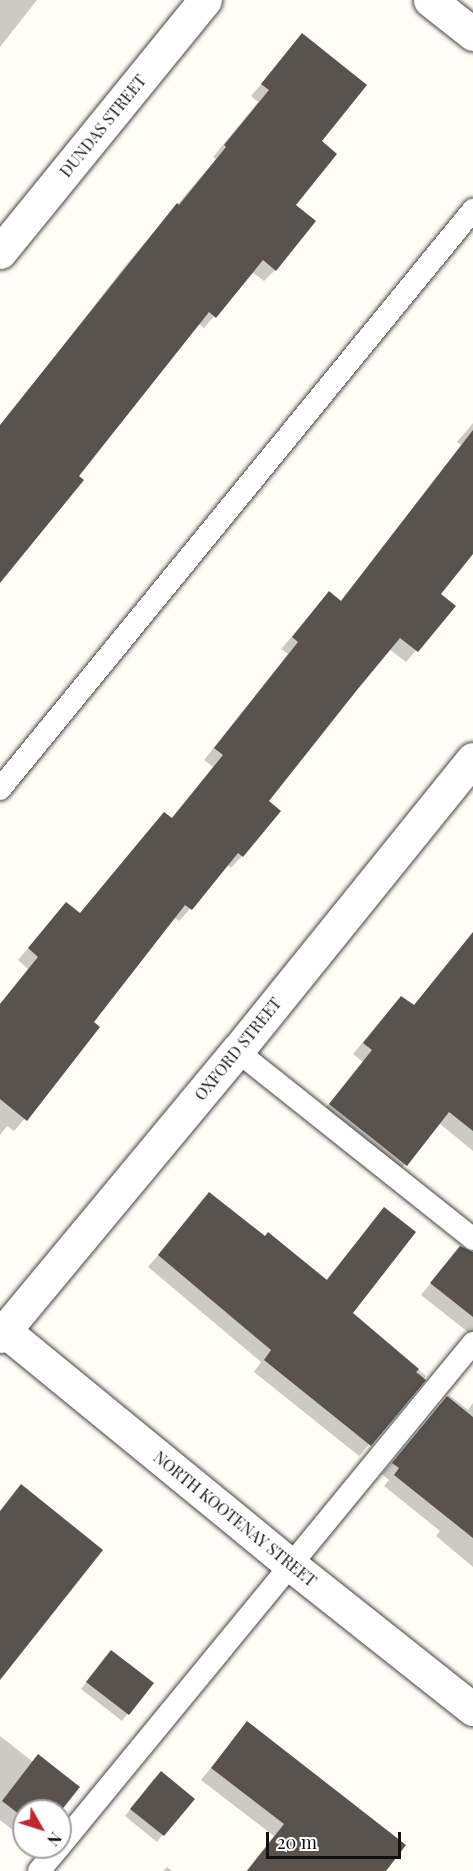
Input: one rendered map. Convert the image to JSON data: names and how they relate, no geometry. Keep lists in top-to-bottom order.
{
  "streets": {
    "street": ["DUNDAS STREET", "OXFORD STREET", "NORTH KOOTENAY STREET"]
  },
  "crossings": [
    ["OXFORD STREET", "NORTH KOOTENAY STREET"]
  ],
  "scale_bar": "20 m",
  "north": "bottom right"
}
